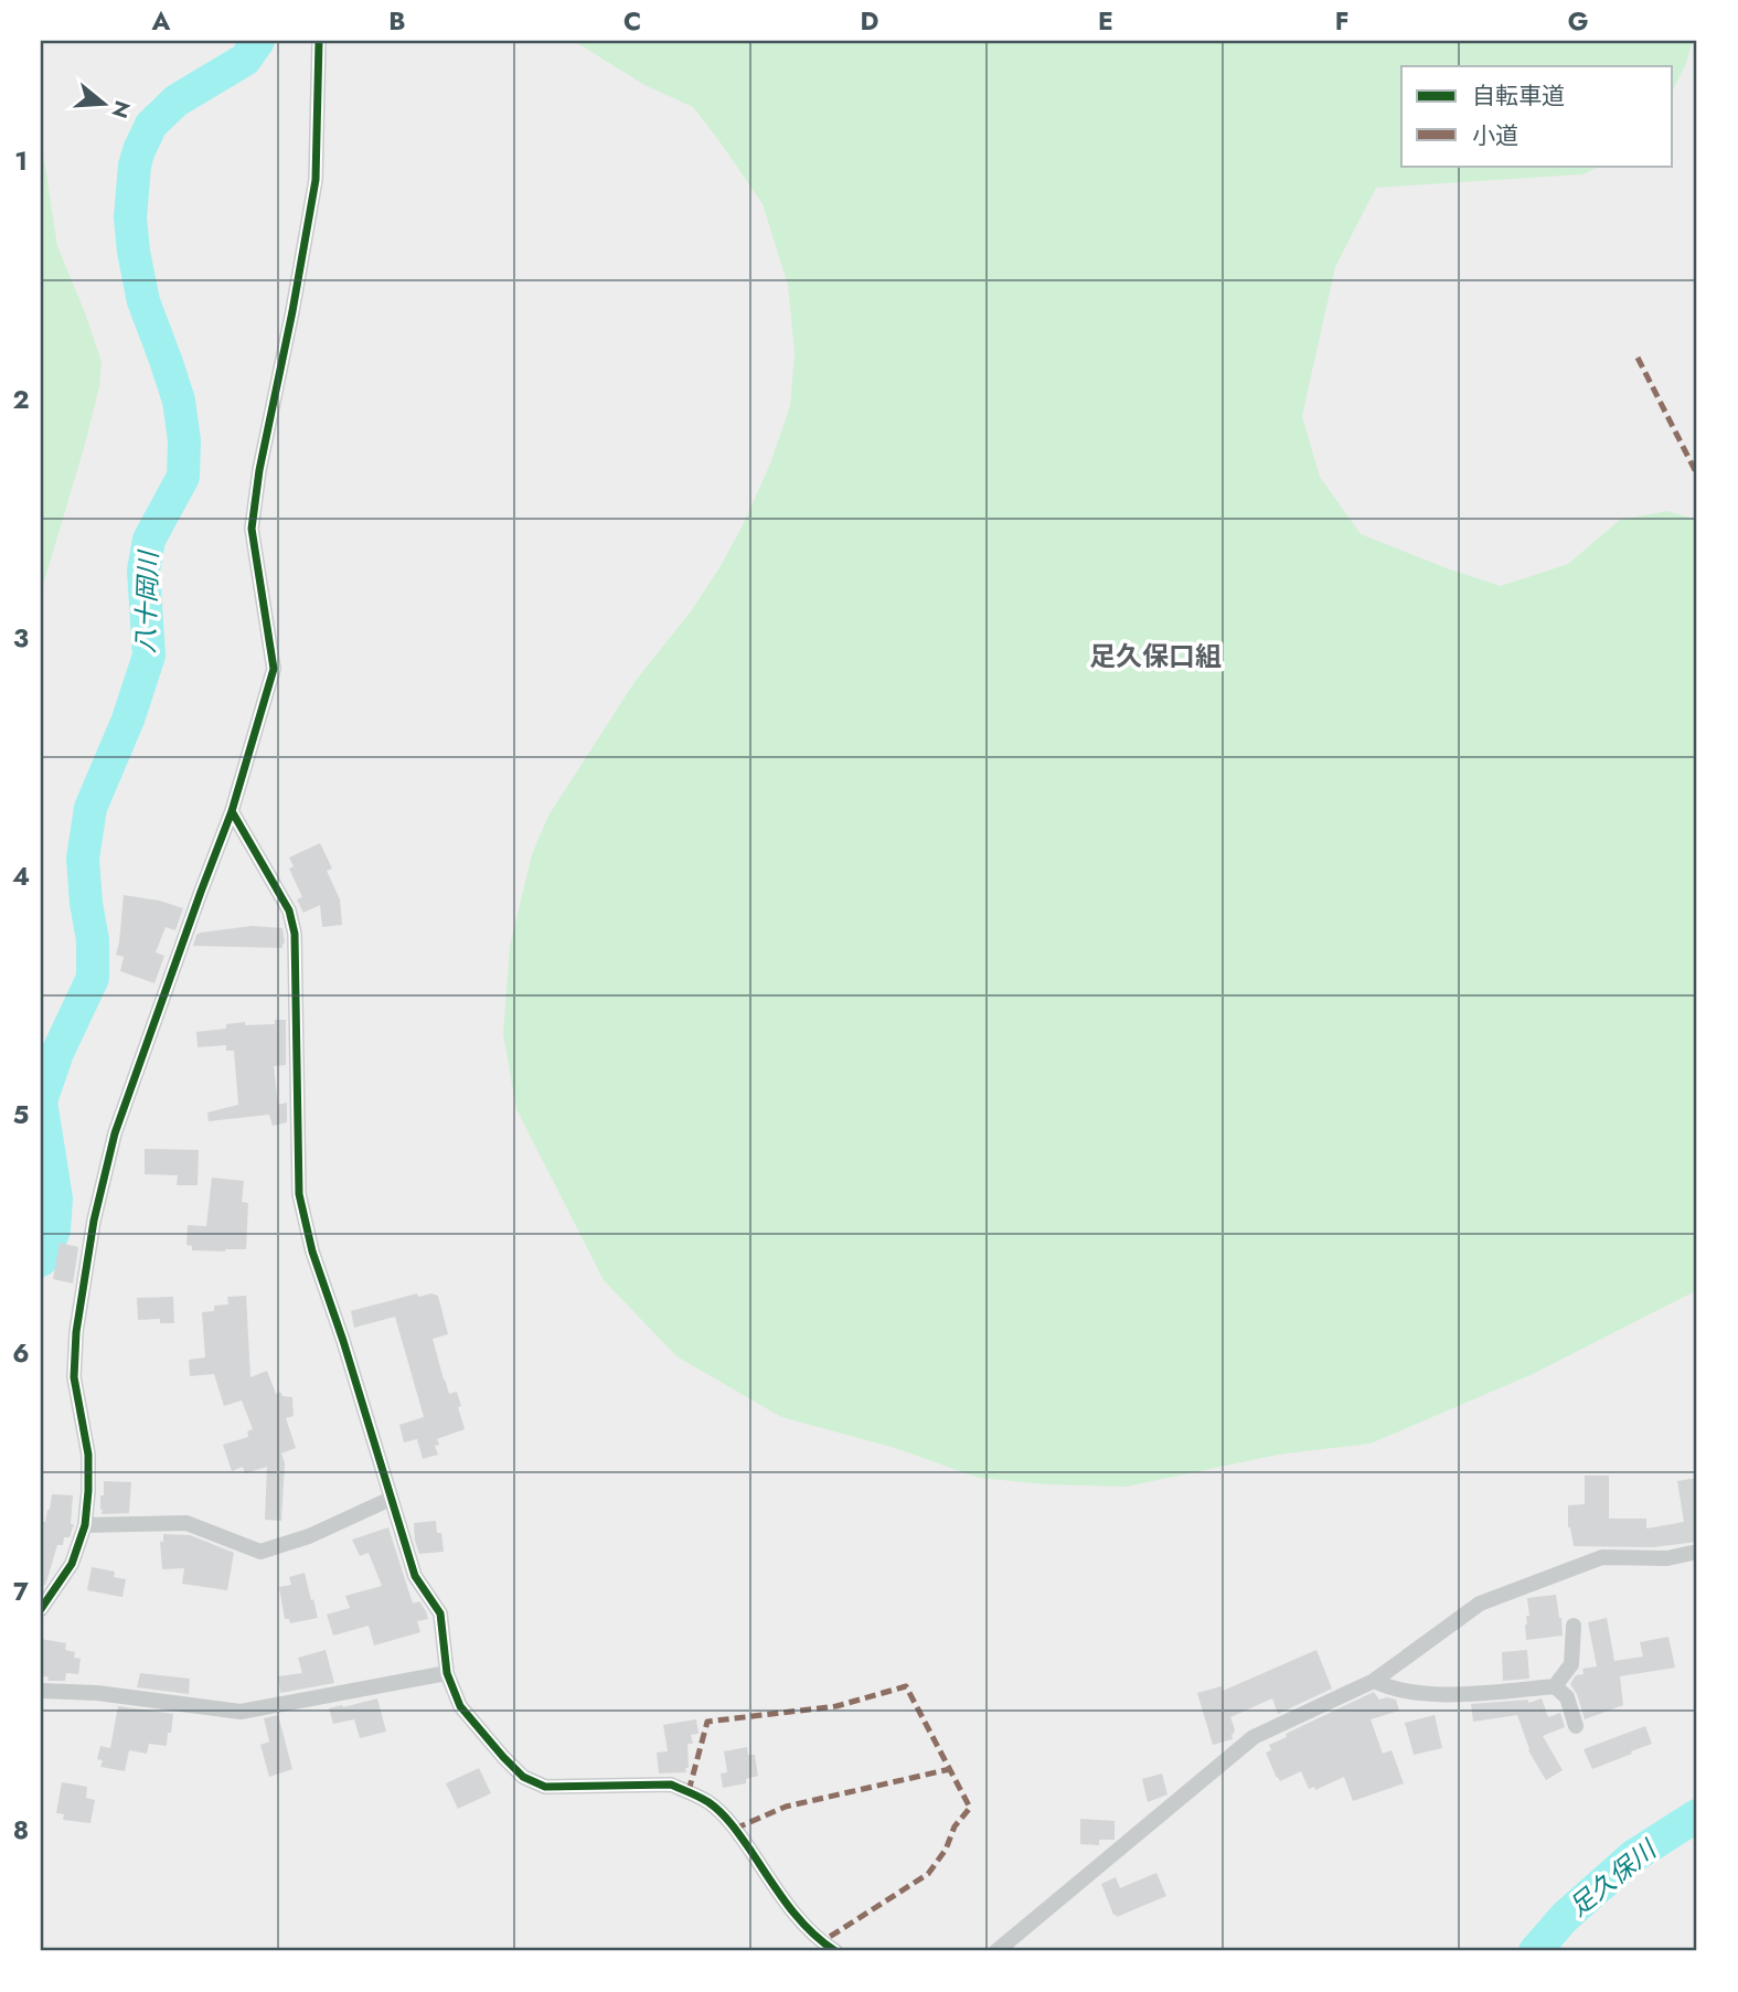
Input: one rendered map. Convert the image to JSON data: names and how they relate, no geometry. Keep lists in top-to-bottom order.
{
  "districts": ["足久保口組"],
  "water": ["八十岡川", "足久保川"],
  "legend": ["自転車道", "小道"],
  "north": "right",
  "grid": {
    "columns": [
      "A",
      "B",
      "C",
      "D",
      "E",
      "F",
      "G"
    ],
    "rows": [
      "1",
      "2",
      "3",
      "4",
      "5",
      "6",
      "7",
      "8"
    ]
  }
}
